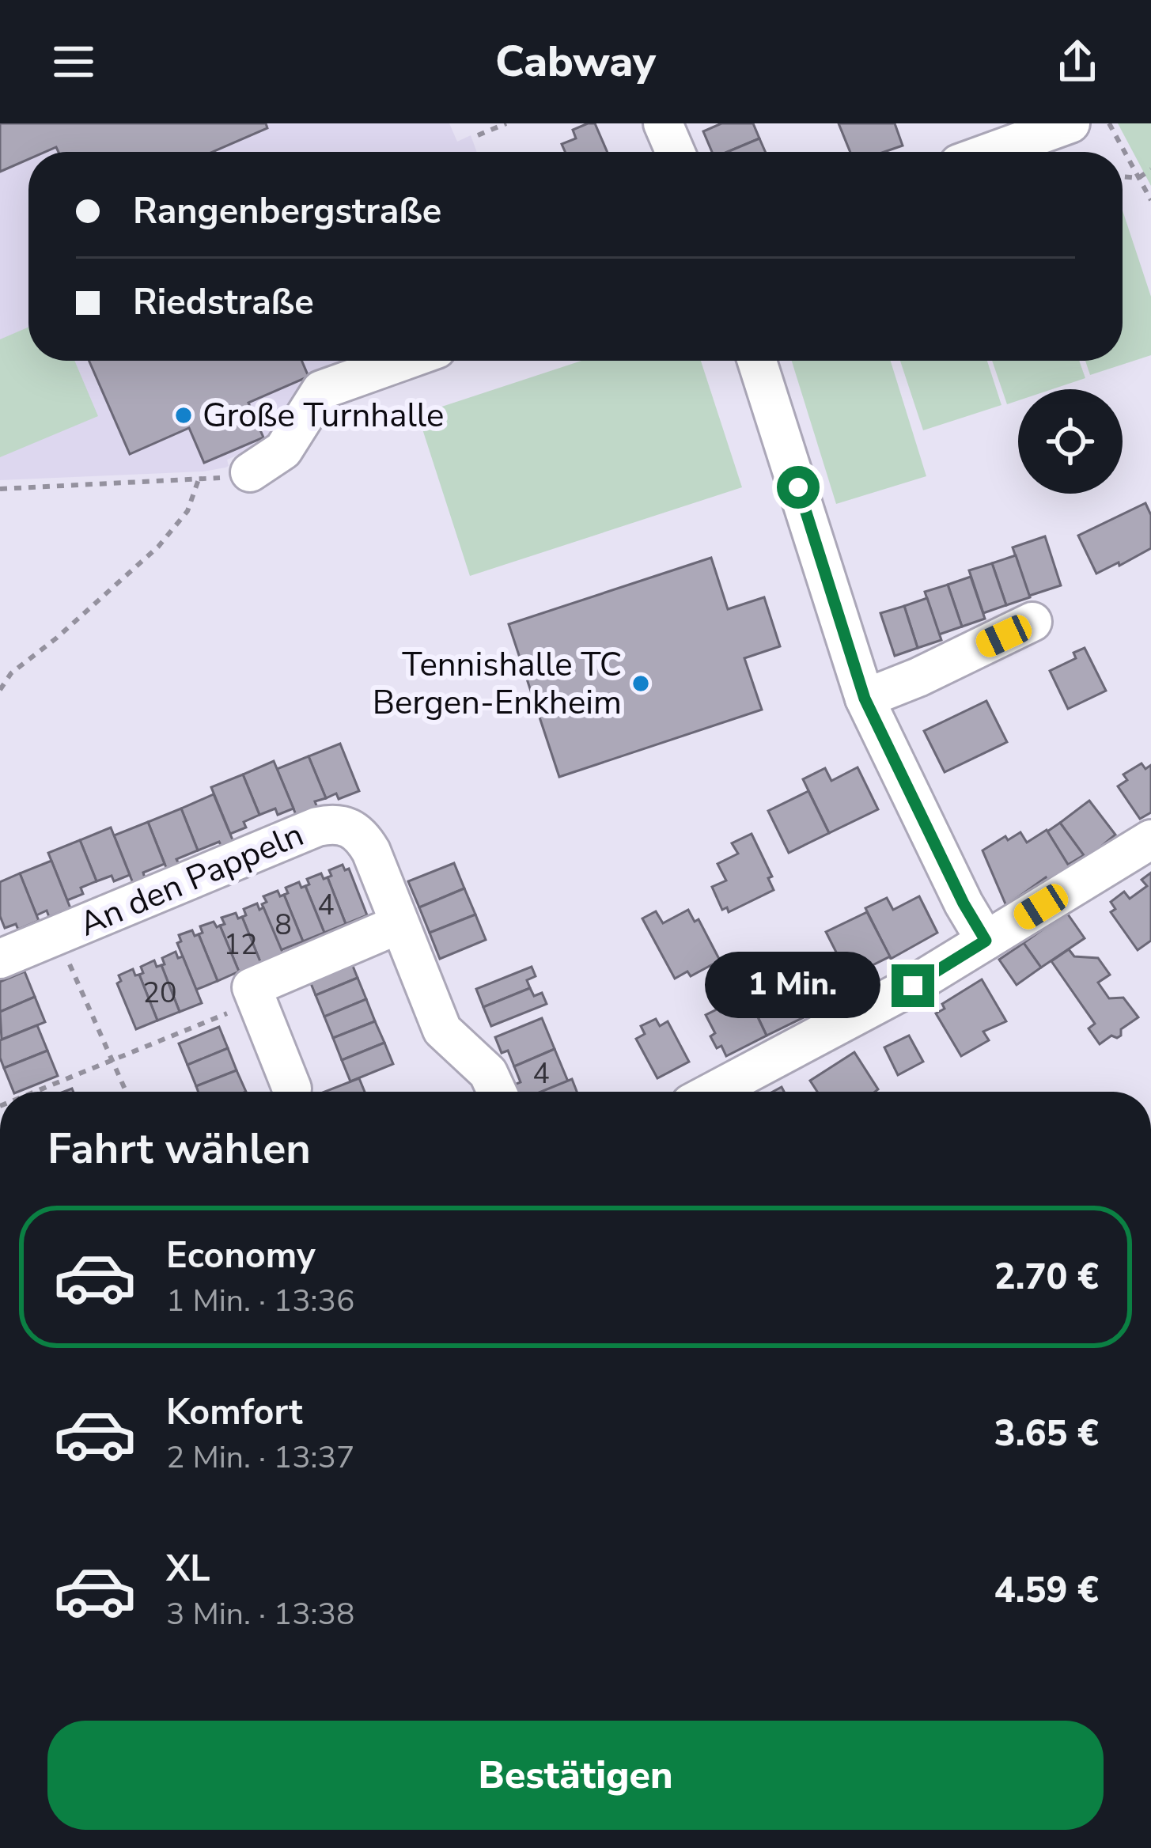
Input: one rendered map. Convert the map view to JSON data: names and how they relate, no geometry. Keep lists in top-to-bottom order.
{
  "streets": {
    "street": ["An den Pappeln"]
  },
  "places": ["Große Turnhalle", "Tennishalle TC Bergen-Enkheim"],
  "house_numbers": [
    "4",
    "8",
    "12",
    "20",
    "4"
  ],
  "page": {
    "header": "Cabway",
    "banner": ["Rangenbergstraße", "Riedstraße"],
    "bubble": "1 Min.",
    "heading": "Fahrt wählen",
    "list": [
      {
        "name": "Economy",
        "note": "1 Min. · 13:36",
        "value": "2.70 €"
      },
      {
        "name": "Komfort",
        "note": "2 Min. · 13:37",
        "value": "3.65 €"
      },
      {
        "name": "XL",
        "note": "3 Min. · 13:38",
        "value": "4.59 €"
      }
    ],
    "buttons": "Bestätigen"
  }
}
